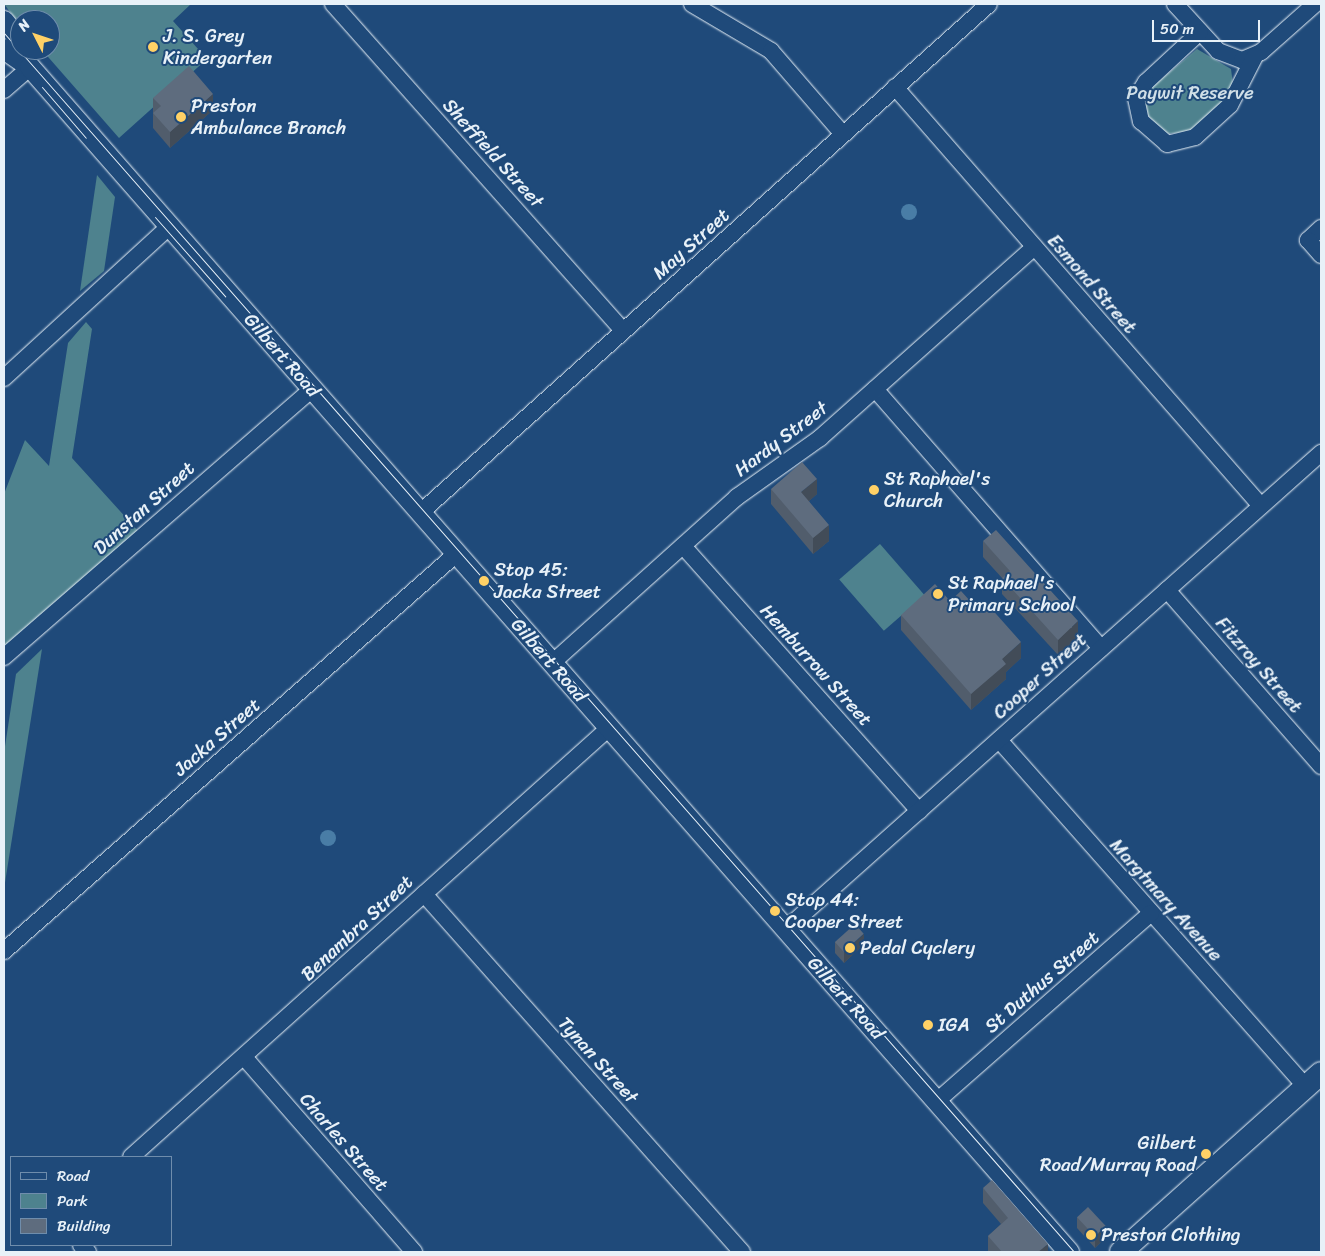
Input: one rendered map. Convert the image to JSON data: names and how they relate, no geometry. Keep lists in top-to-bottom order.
{
  "streets": {
    "street": [
      "Sheffield Street",
      "May Street",
      "Esmond Street",
      "Gilbert Road",
      "Hardy Street",
      "Dunstan Street",
      "Hemburrow Street",
      "Fitzroy Street",
      "Cooper Street",
      "Jacka Street",
      "Margtmary Avenue",
      "Benambra Street",
      "St Duthus Street",
      "Tynan Street",
      "Charles Street"
    ]
  },
  "crossings": [
    ["Sheffield Street", "May Street"],
    ["May Street", "Esmond Street"],
    ["May Street", "Gilbert Road"],
    ["Esmond Street", "Hardy Street"],
    ["Esmond Street", "Cooper Street"],
    ["Gilbert Road", "Hardy Street"],
    ["Gilbert Road", "Dunstan Street"],
    ["Gilbert Road", "Cooper Street"],
    ["Gilbert Road", "Jacka Street"],
    ["Gilbert Road", "Benambra Street"],
    ["Gilbert Road", "St Duthus Street"],
    ["Hardy Street", "Hemburrow Street"],
    ["Hemburrow Street", "Cooper Street"],
    ["Fitzroy Street", "Cooper Street"],
    ["Cooper Street", "Margtmary Avenue"],
    ["Margtmary Avenue", "St Duthus Street"],
    ["Benambra Street", "Tynan Street"],
    ["Benambra Street", "Charles Street"]
  ],
  "parks": ["Paywit Reserve"],
  "places": [
    "J. S. Grey Kindergarten",
    "Preston Ambulance Branch",
    "St Raphael's Church",
    "Stop 45: Jacka Street",
    "St Raphael's Primary School",
    "Stop 44: Cooper Street",
    "Pedal Cyclery",
    "IGA",
    "Gilbert Road/Murray Road",
    "Preston Clothing"
  ],
  "legend": ["Road", "Park", "Building"],
  "scale_bar": "50 m",
  "north": "top left"
}
